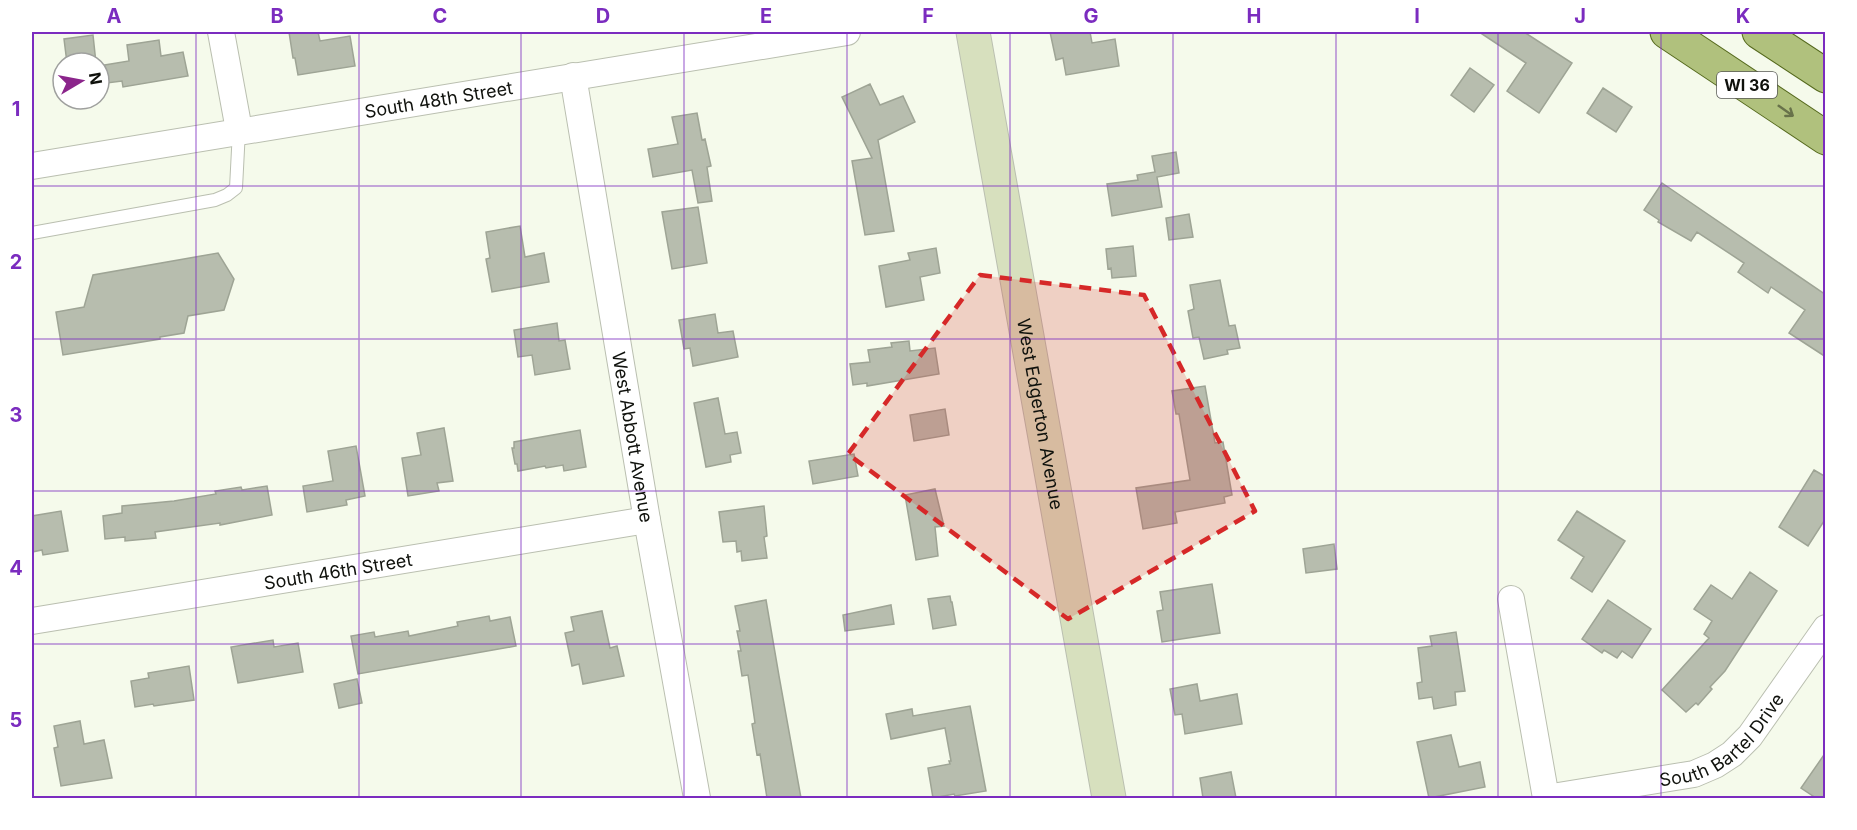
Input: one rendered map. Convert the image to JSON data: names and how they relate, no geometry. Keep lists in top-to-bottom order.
{
  "streets": {
    "main road": ["WI 36"],
    "street": [
      "South 48th Street",
      "West Edgerton Avenue",
      "West Abbott Avenue",
      "South 46th Street",
      "South Bartel Drive"
    ]
  },
  "crossings": [
    ["South 48th Street", "West Abbott Avenue"],
    ["West Abbott Avenue", "South 46th Street"]
  ],
  "north": "right",
  "grid": {
    "columns": [
      "A",
      "B",
      "C",
      "D",
      "E",
      "F",
      "G",
      "H",
      "I",
      "J",
      "K"
    ],
    "rows": [
      "1",
      "2",
      "3",
      "4",
      "5"
    ]
  }
}
